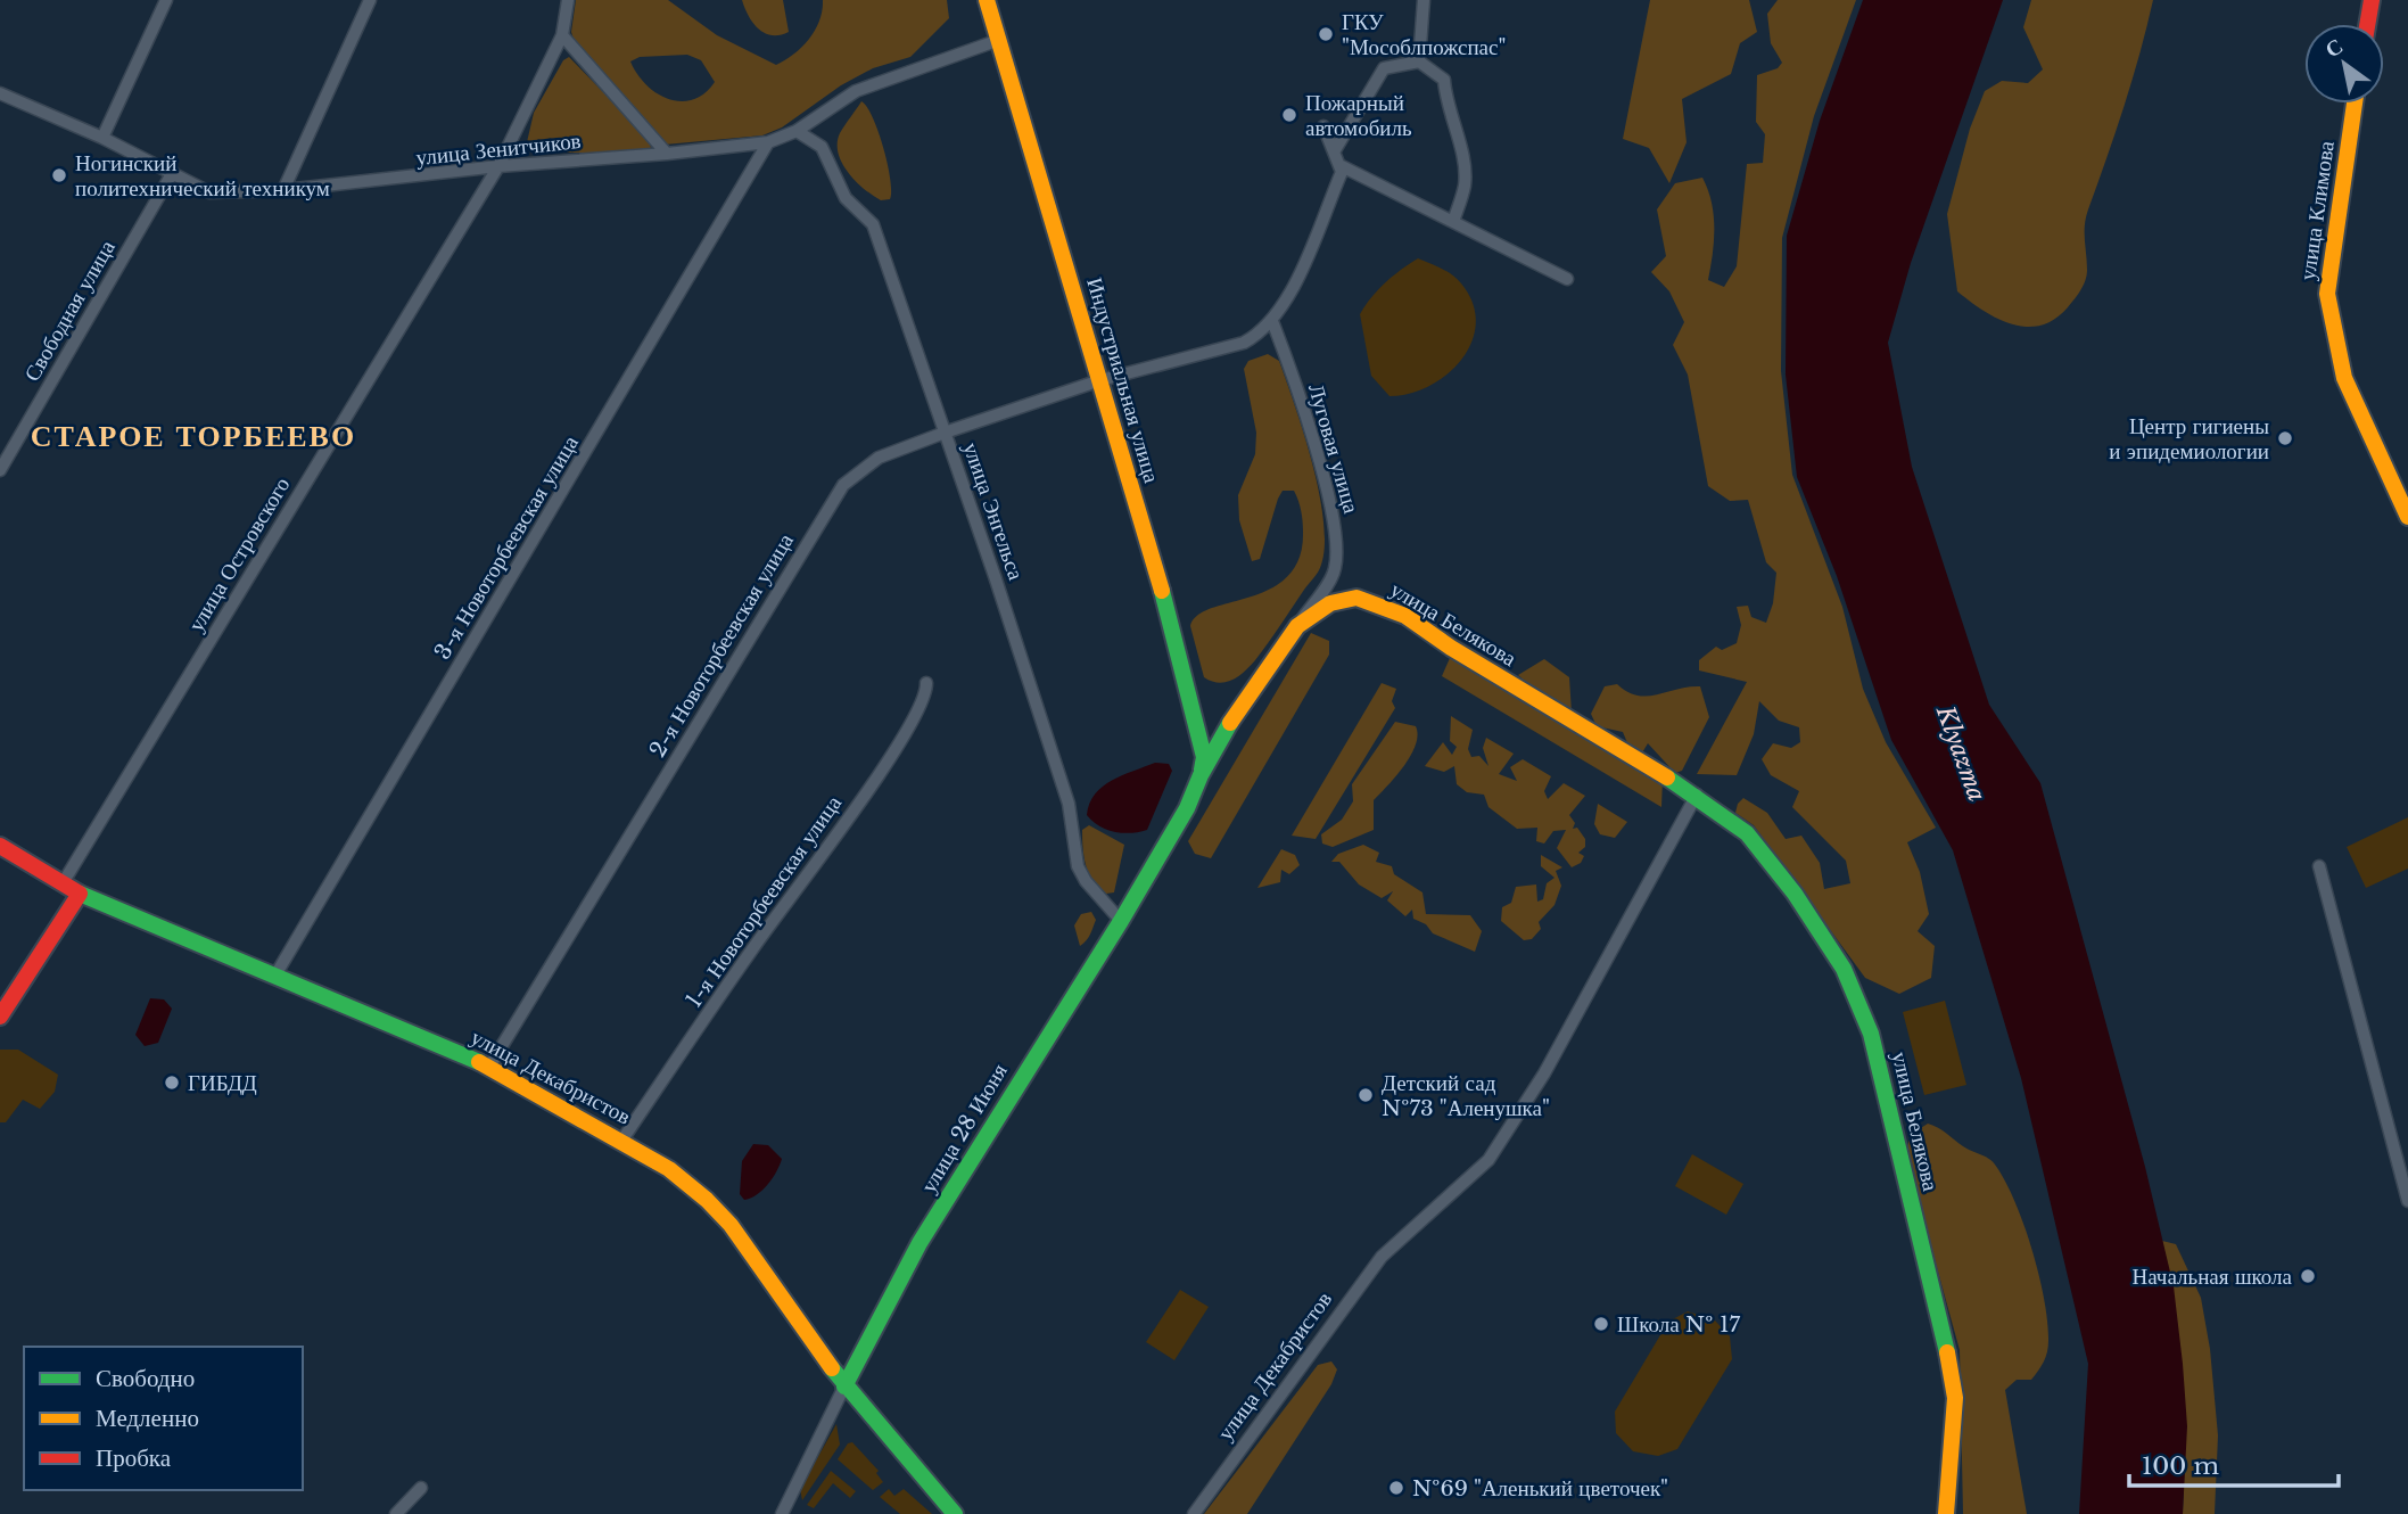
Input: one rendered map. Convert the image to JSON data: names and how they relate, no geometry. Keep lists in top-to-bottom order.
{
  "streets": {
    "main road": [
      "улица Климова",
      "Индустриальная улица",
      "улица Белякова",
      "улица Декабристов",
      "улица 28 Июня"
    ],
    "street": [
      "улица Зенитчиков",
      "Свободная улица",
      "Луговая улица",
      "улица Энгельса",
      "3-я Новоторбеевская улица",
      "улица Островского",
      "2-я Новоторбеевская улица",
      "1-я Новоторбеевская улица"
    ]
  },
  "crossings": [
    ["улица Зенитчиков", "Свободная улица"],
    ["улица Зенитчиков", "Индустриальная улица"],
    ["улица Зенитчиков", "улица Энгельса"],
    ["улица Зенитчиков", "3-я Новоторбеевская улица"],
    ["улица Зенитчиков", "улица Островского"],
    ["Индустриальная улица", "улица Белякова"],
    ["Индустриальная улица", "2-я Новоторбеевская улица"],
    ["Индустриальная улица", "улица 28 Июня"],
    ["Луговая улица", "улица Белякова"],
    ["улица Энгельса", "2-я Новоторбеевская улица"],
    ["улица Энгельса", "улица 28 Июня"],
    ["3-я Новоторбеевская улица", "улица Декабристов"],
    ["улица Островского", "улица Декабристов"],
    ["улица Белякова", "улица Декабристов"],
    ["улица Белякова", "улица 28 Июня"],
    ["2-я Новоторбеевская улица", "улица Декабристов"],
    ["1-я Новоторбеевская улица", "улица Декабристов"],
    ["улица Декабристов", "улица 28 Июня"]
  ],
  "districts": ["СТАРОЕ ТОРБЕЕВО"],
  "water": ["Klyazma"],
  "places": [
    "ГКУ \"Мособлпожспас\"",
    "Пожарный автомобиль",
    "Ногинский политехнический техникум",
    "Центр гигиены и эпидемиологии",
    "ГИБДД",
    "Детский сад №73 \"Аленушка\"",
    "Начальная школа",
    "Школа № 17",
    "№69 \"Аленький цветочек\""
  ],
  "legend": ["Свободно", "Медленно", "Пробка"],
  "scale_bar": "100 m",
  "north": "top left"
}
